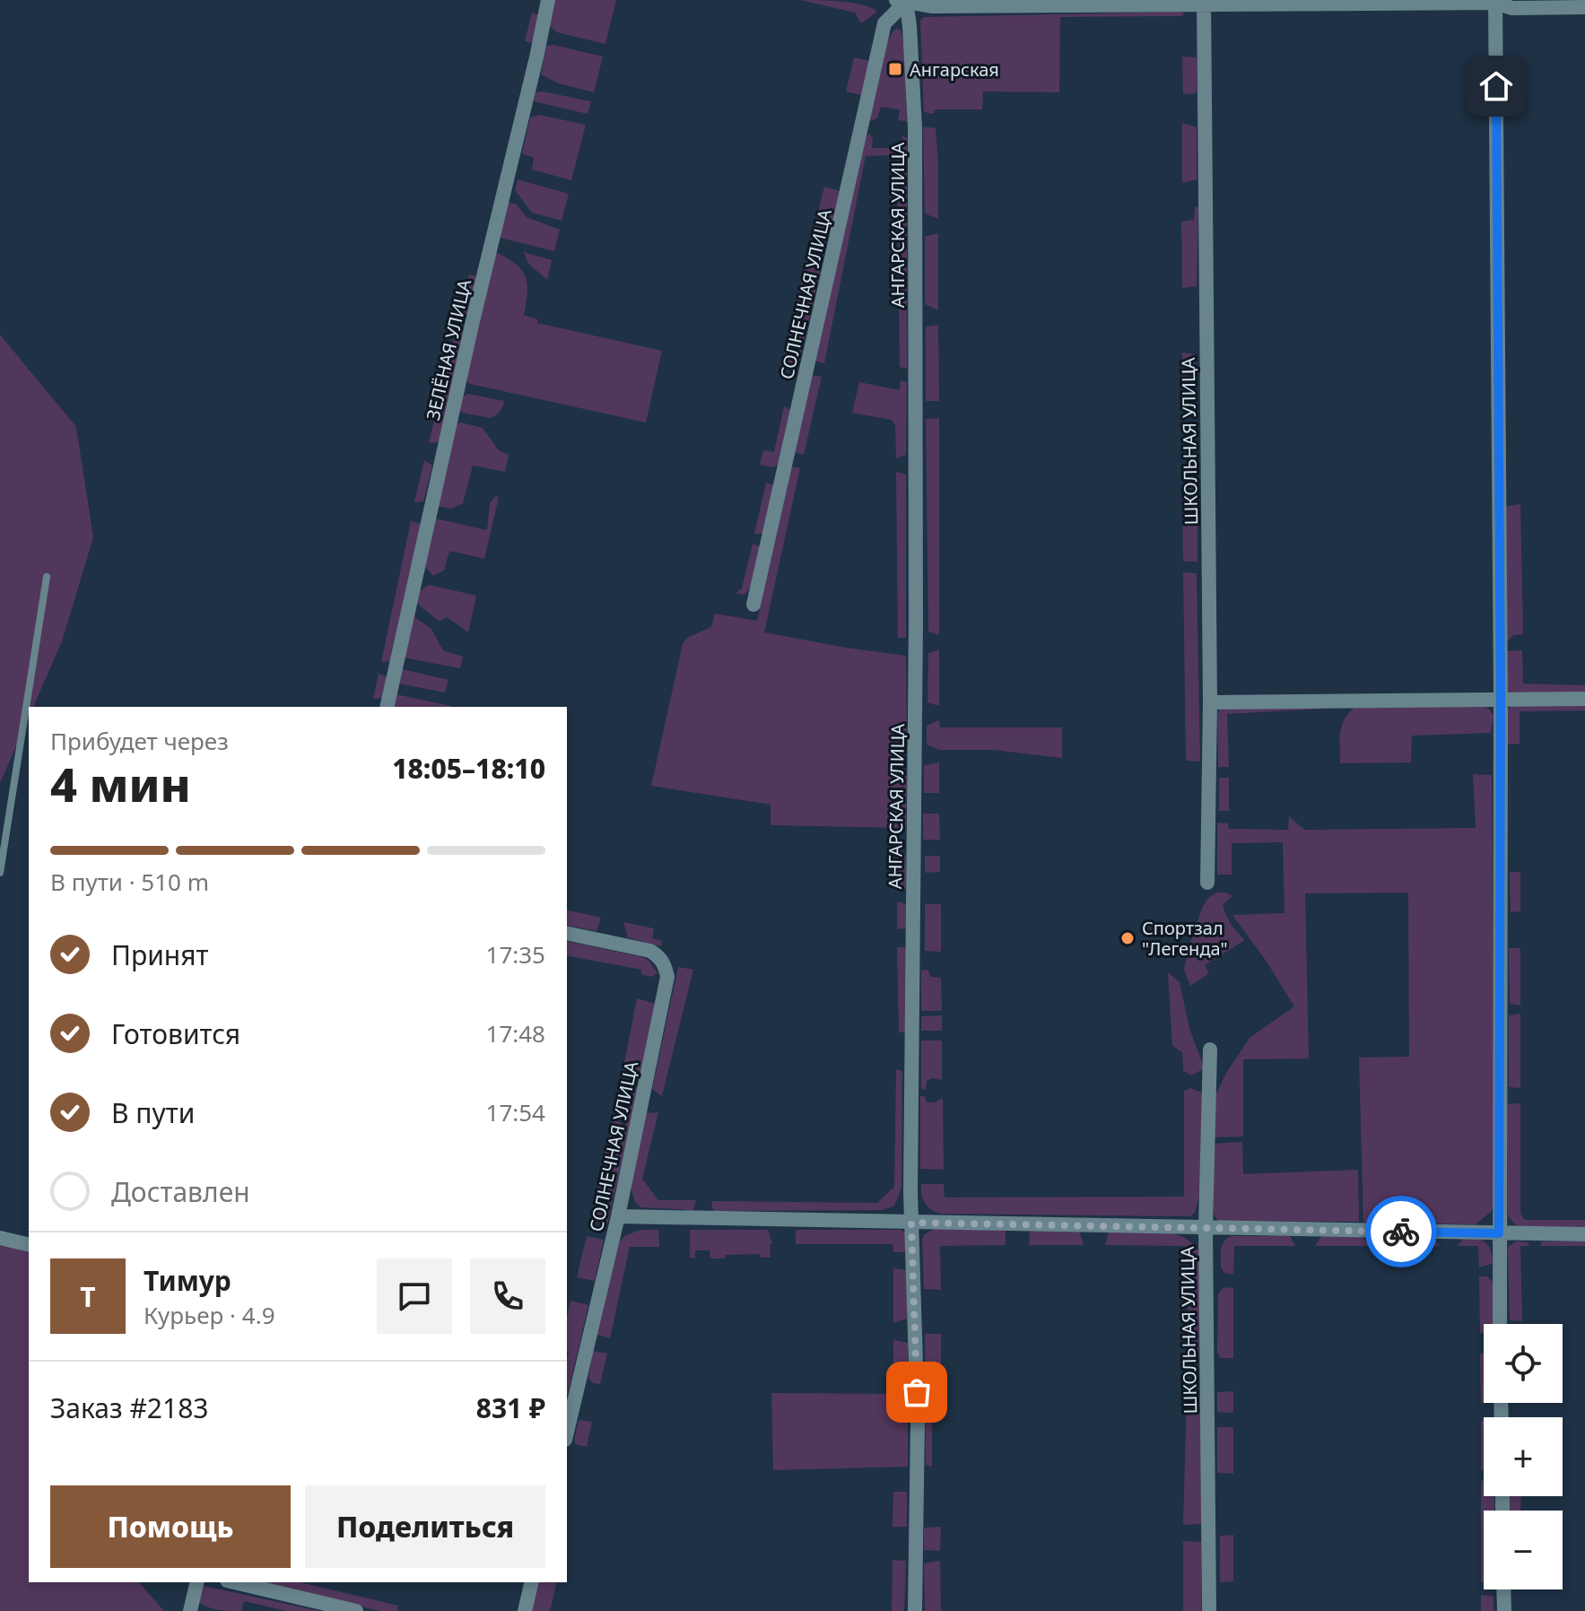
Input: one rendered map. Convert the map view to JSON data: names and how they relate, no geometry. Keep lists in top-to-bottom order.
{
  "streets": {
    "street": [
      "АНГАРСКАЯ УЛИЦА",
      "СОЛНЕЧНАЯ УЛИЦА",
      "ЗЕЛЁНАЯ УЛИЦА",
      "ШКОЛЬНАЯ УЛИЦА"
    ]
  },
  "crossings": [
    ["АНГАРСКАЯ УЛИЦА", "СОЛНЕЧНАЯ УЛИЦА"]
  ],
  "places": {
    "transit": ["Ангарская"],
    "other": ["Спортзал \"Легенда\""]
  },
  "page": {
    "heading": ["4 мин", "Прибудет через", "18:05–18:10"],
    "panel": [
      "Тимур",
      "Курьер · 4.9",
      "Заказ #2183",
      "831 ₽"
    ],
    "bar": "В пути · 510 m",
    "list": [
      ["Принят", "17:35"],
      ["Готовится", "17:48"],
      ["В пути", "17:54"],
      "Доставлен"
    ],
    "round": "Т",
    "map_buttons": ["+", "−"],
    "buttons": ["Помощь", "Поделиться"]
  }
}
